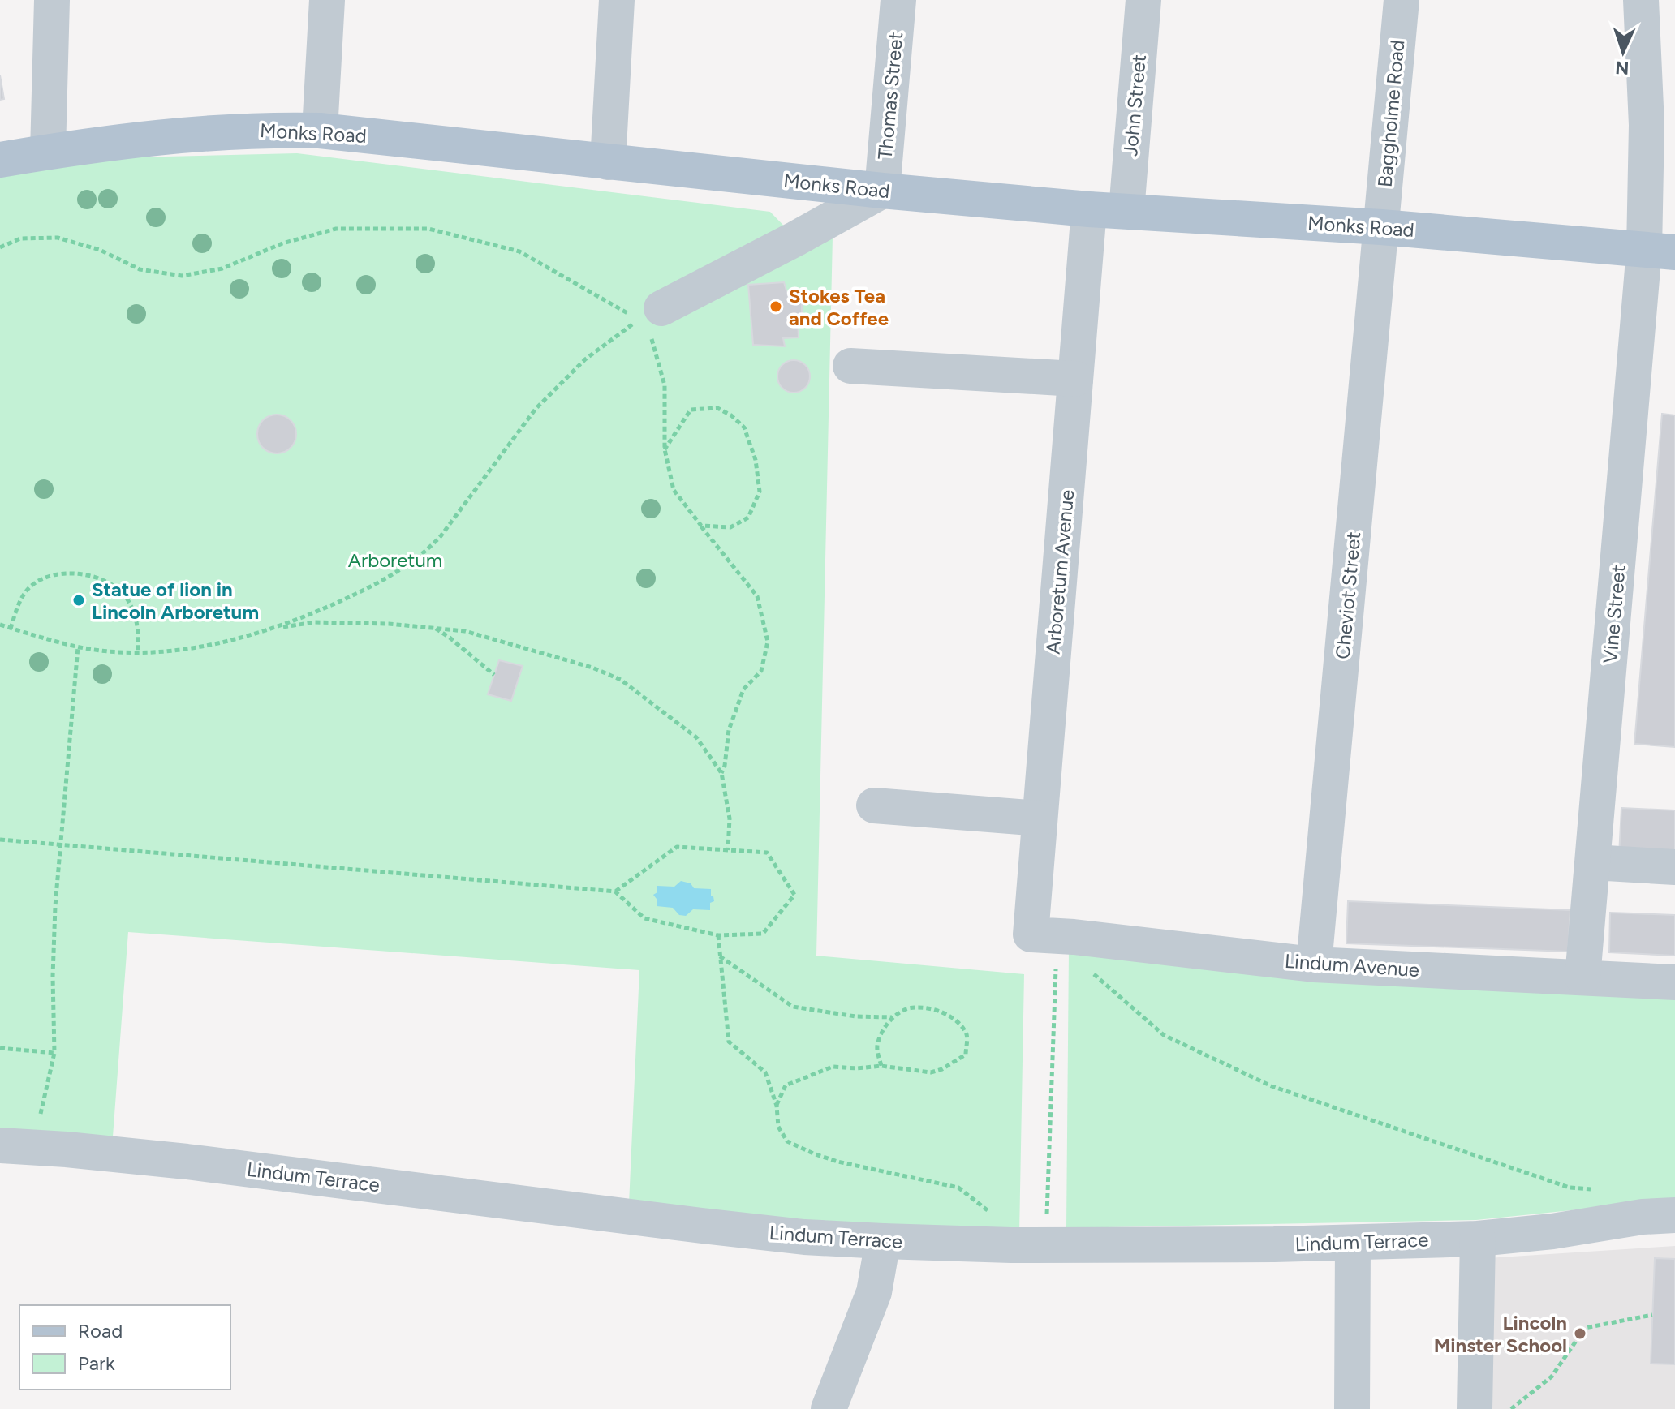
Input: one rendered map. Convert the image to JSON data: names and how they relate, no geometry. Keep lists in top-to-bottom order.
{
  "streets": {
    "main road": ["Monks Road"],
    "street": [
      "Thomas Street",
      "John Street",
      "Baggholme Road",
      "Arboretum Avenue",
      "Cheviot Street",
      "Vine Street",
      "Lindum Avenue",
      "Lindum Terrace"
    ]
  },
  "crossings": [
    ["Thomas Street", "Monks Road"],
    ["John Street", "Monks Road"],
    ["Baggholme Road", "Monks Road"],
    ["Baggholme Road", "Cheviot Street"],
    ["Monks Road", "Arboretum Avenue"],
    ["Monks Road", "Cheviot Street"],
    ["Monks Road", "Vine Street"],
    ["Arboretum Avenue", "Lindum Avenue"],
    ["Cheviot Street", "Lindum Avenue"],
    ["Vine Street", "Lindum Avenue"]
  ],
  "parks": ["Arboretum"],
  "places": ["Stokes Tea and Coffee", "Statue of lion in Lincoln Arboretum", "Lincoln Minster School"],
  "legend": ["Road", "Park"],
  "north": "bottom"
}
